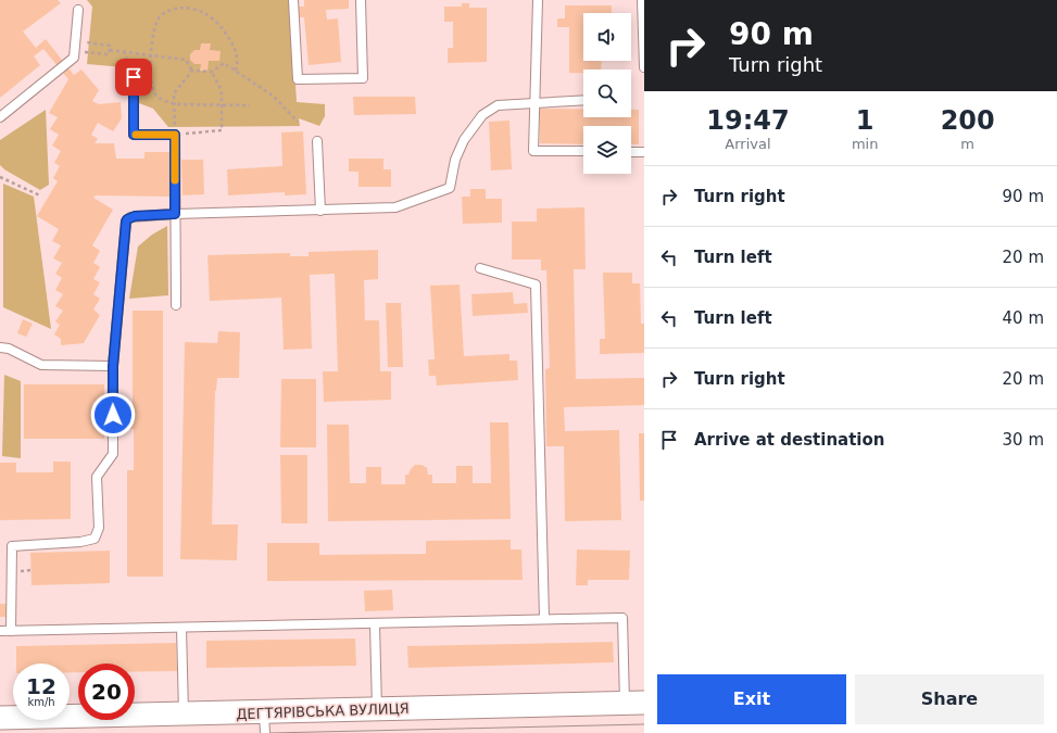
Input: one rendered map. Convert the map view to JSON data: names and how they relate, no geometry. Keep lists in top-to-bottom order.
{
  "streets": {
    "main road": ["ДЕГТЯРІВСЬКА ВУЛИЦЯ"]
  },
  "page": {
    "turn": ["90 m", "Turn right"],
    "eta": [
      "19:47",
      "Arrival",
      "1",
      "min",
      "200",
      "m"
    ],
    "list": [
      {
        "name": "Turn right",
        "value": "90 m"
      },
      {
        "name": "Turn left",
        "value": "20 m"
      },
      {
        "name": "Turn left",
        "value": "40 m"
      },
      {
        "name": "Turn right",
        "value": "20 m"
      },
      {
        "name": "Arrive at destination",
        "value": "30 m"
      }
    ],
    "speed": "12 km/h",
    "limit": "20",
    "buttons": ["Exit", "Share"]
  }
}
